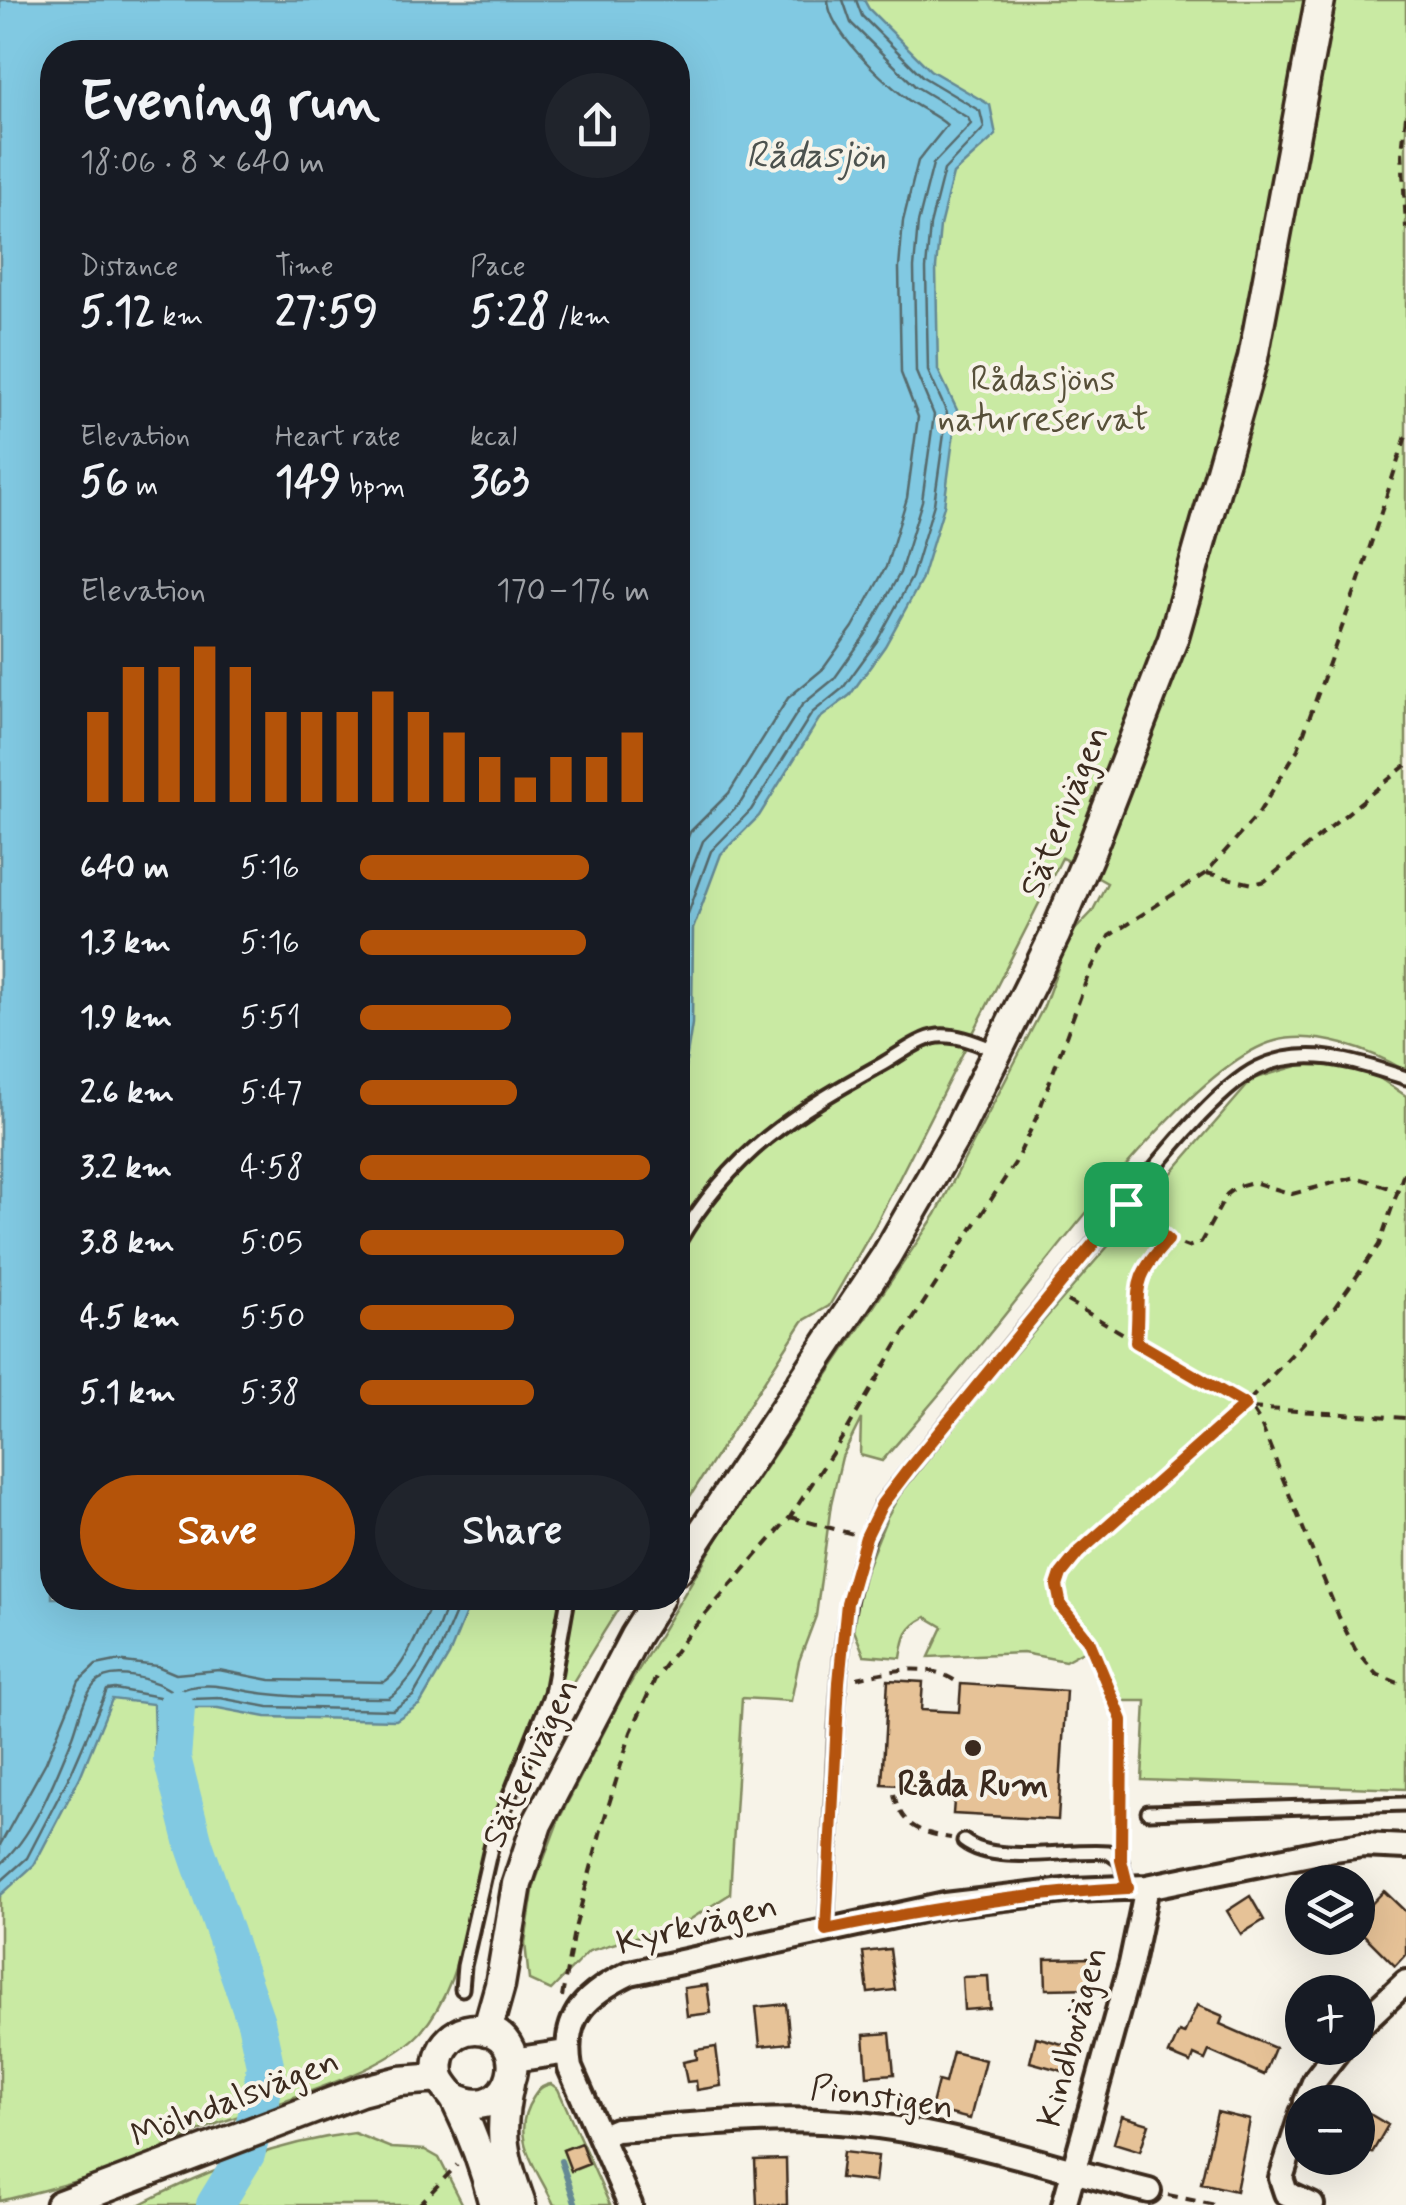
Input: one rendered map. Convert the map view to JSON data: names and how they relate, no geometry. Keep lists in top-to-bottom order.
{
  "streets": {
    "street": [
      "Säterivägen",
      "Kyrkvägen",
      "Kindbovägen",
      "Pionstigen",
      "Mölndalsvägen"
    ]
  },
  "crossings": [
    ["Säterivägen", "Mölndalsvägen"],
    ["Kyrkvägen", "Kindbovägen"],
    ["Kindbovägen", "Pionstigen"]
  ],
  "water": ["Rådasjön"],
  "parks": ["Rådasjöns naturreservat"],
  "places": ["Råda Rum"],
  "page": {
    "heading": ["Evening run", "18:06 · 8 × 640 m"],
    "stats": [
      ["Distance", "5.12 km"],
      ["Time", "27:59"],
      ["Pace", "5:28 /km"],
      ["Elevation", "56 m"],
      ["Heart rate", "149 bpm"],
      ["kcal", "363"]
    ],
    "chart": ["Elevation", "170–176 m"],
    "list": [
      {
        "name": "640 m",
        "note": "5:16"
      },
      {
        "name": "1.3 km",
        "note": "5:16"
      },
      {
        "name": "1.9 km",
        "note": "5:51"
      },
      {
        "name": "2.6 km",
        "note": "5:47"
      },
      {
        "name": "3.2 km",
        "note": "4:58"
      },
      {
        "name": "3.8 km",
        "note": "5:05"
      },
      {
        "name": "4.5 km",
        "note": "5:50"
      },
      {
        "name": "5.1 km",
        "note": "5:38"
      }
    ],
    "buttons": ["Save", "Share"],
    "map_buttons": ["+", "−"]
  }
}
